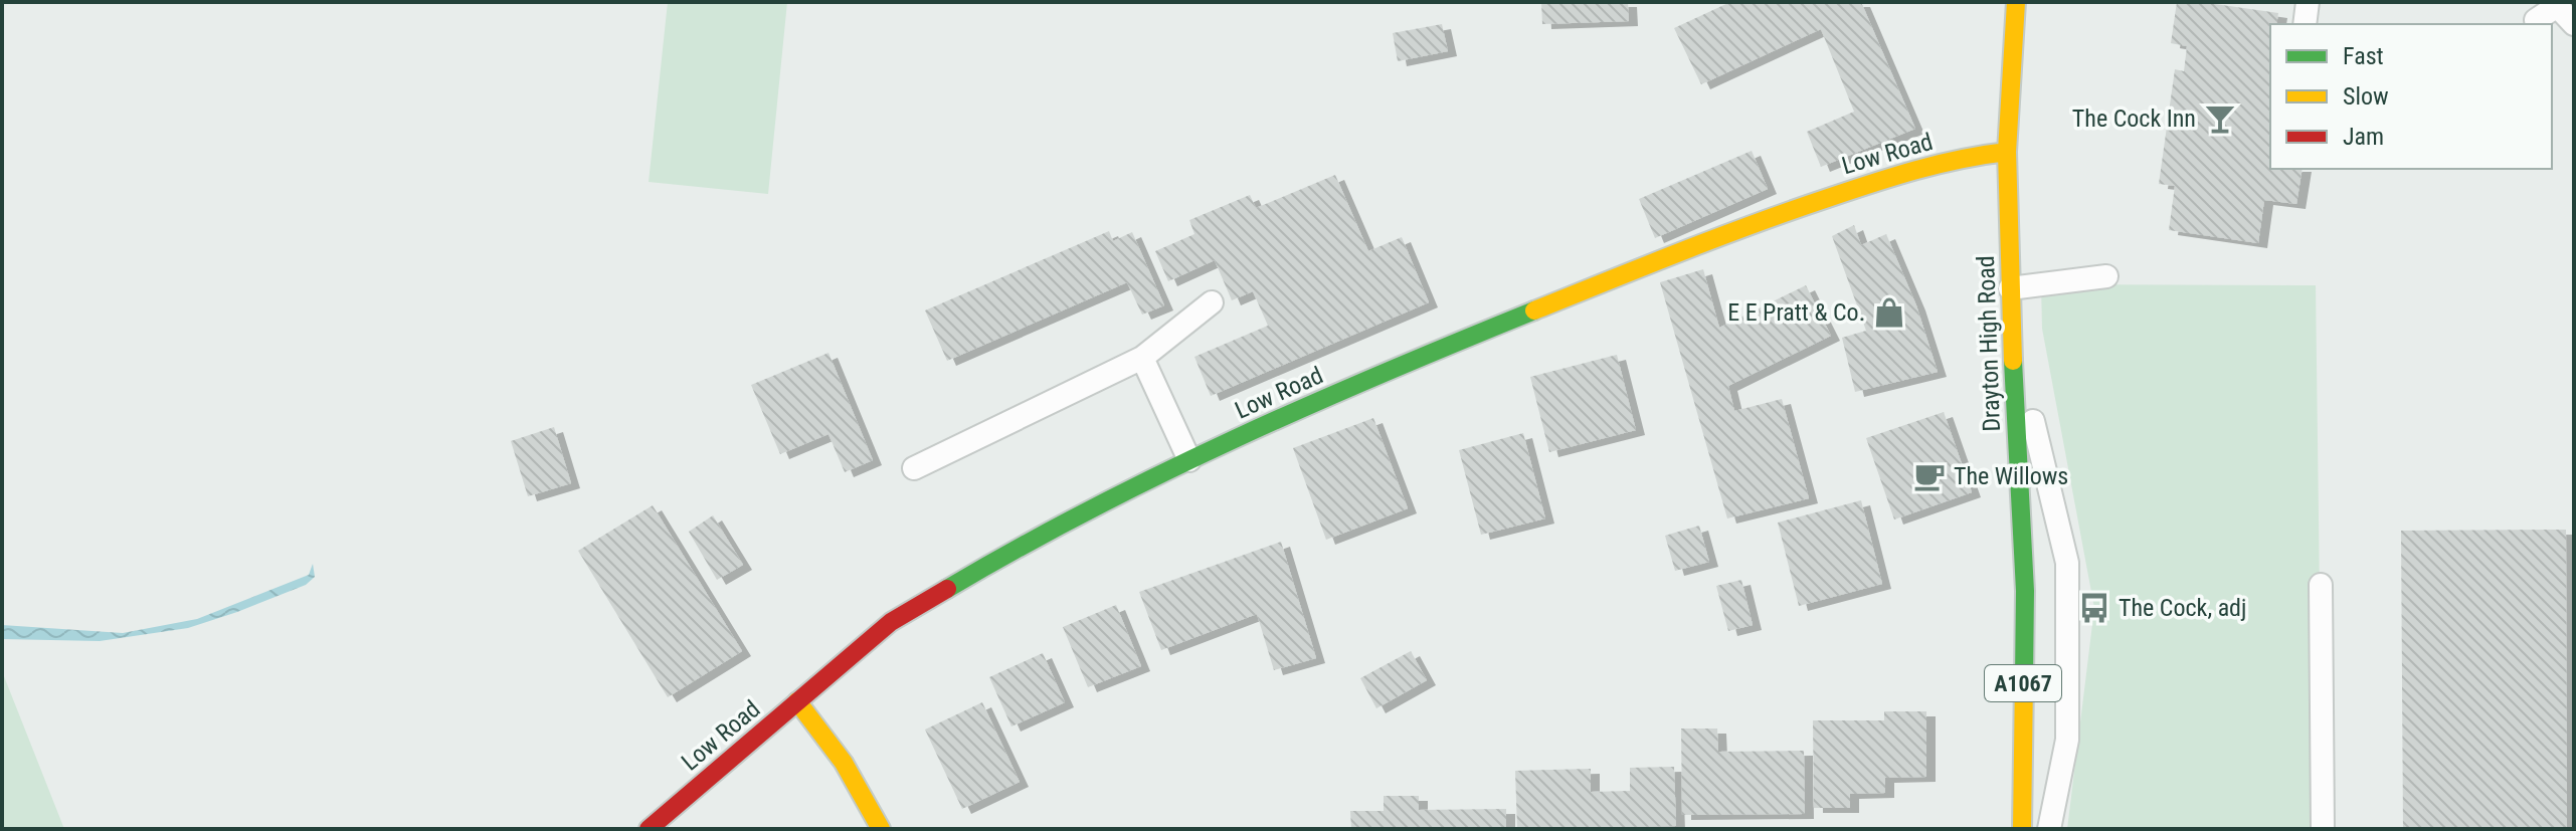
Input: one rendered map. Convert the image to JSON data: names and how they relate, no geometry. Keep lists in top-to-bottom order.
{
  "streets": {
    "street": ["Low Road", "Drayton High Road", "A1067"]
  },
  "crossings": [
    ["Low Road", "Drayton High Road"]
  ],
  "places": {
    "bar": ["The Cock Inn"],
    "shop": ["E E Pratt & Co."],
    "cafe": ["The Willows"],
    "bus stop": ["The Cock, adj"]
  },
  "legend": ["Fast", "Slow", "Jam"]
}
